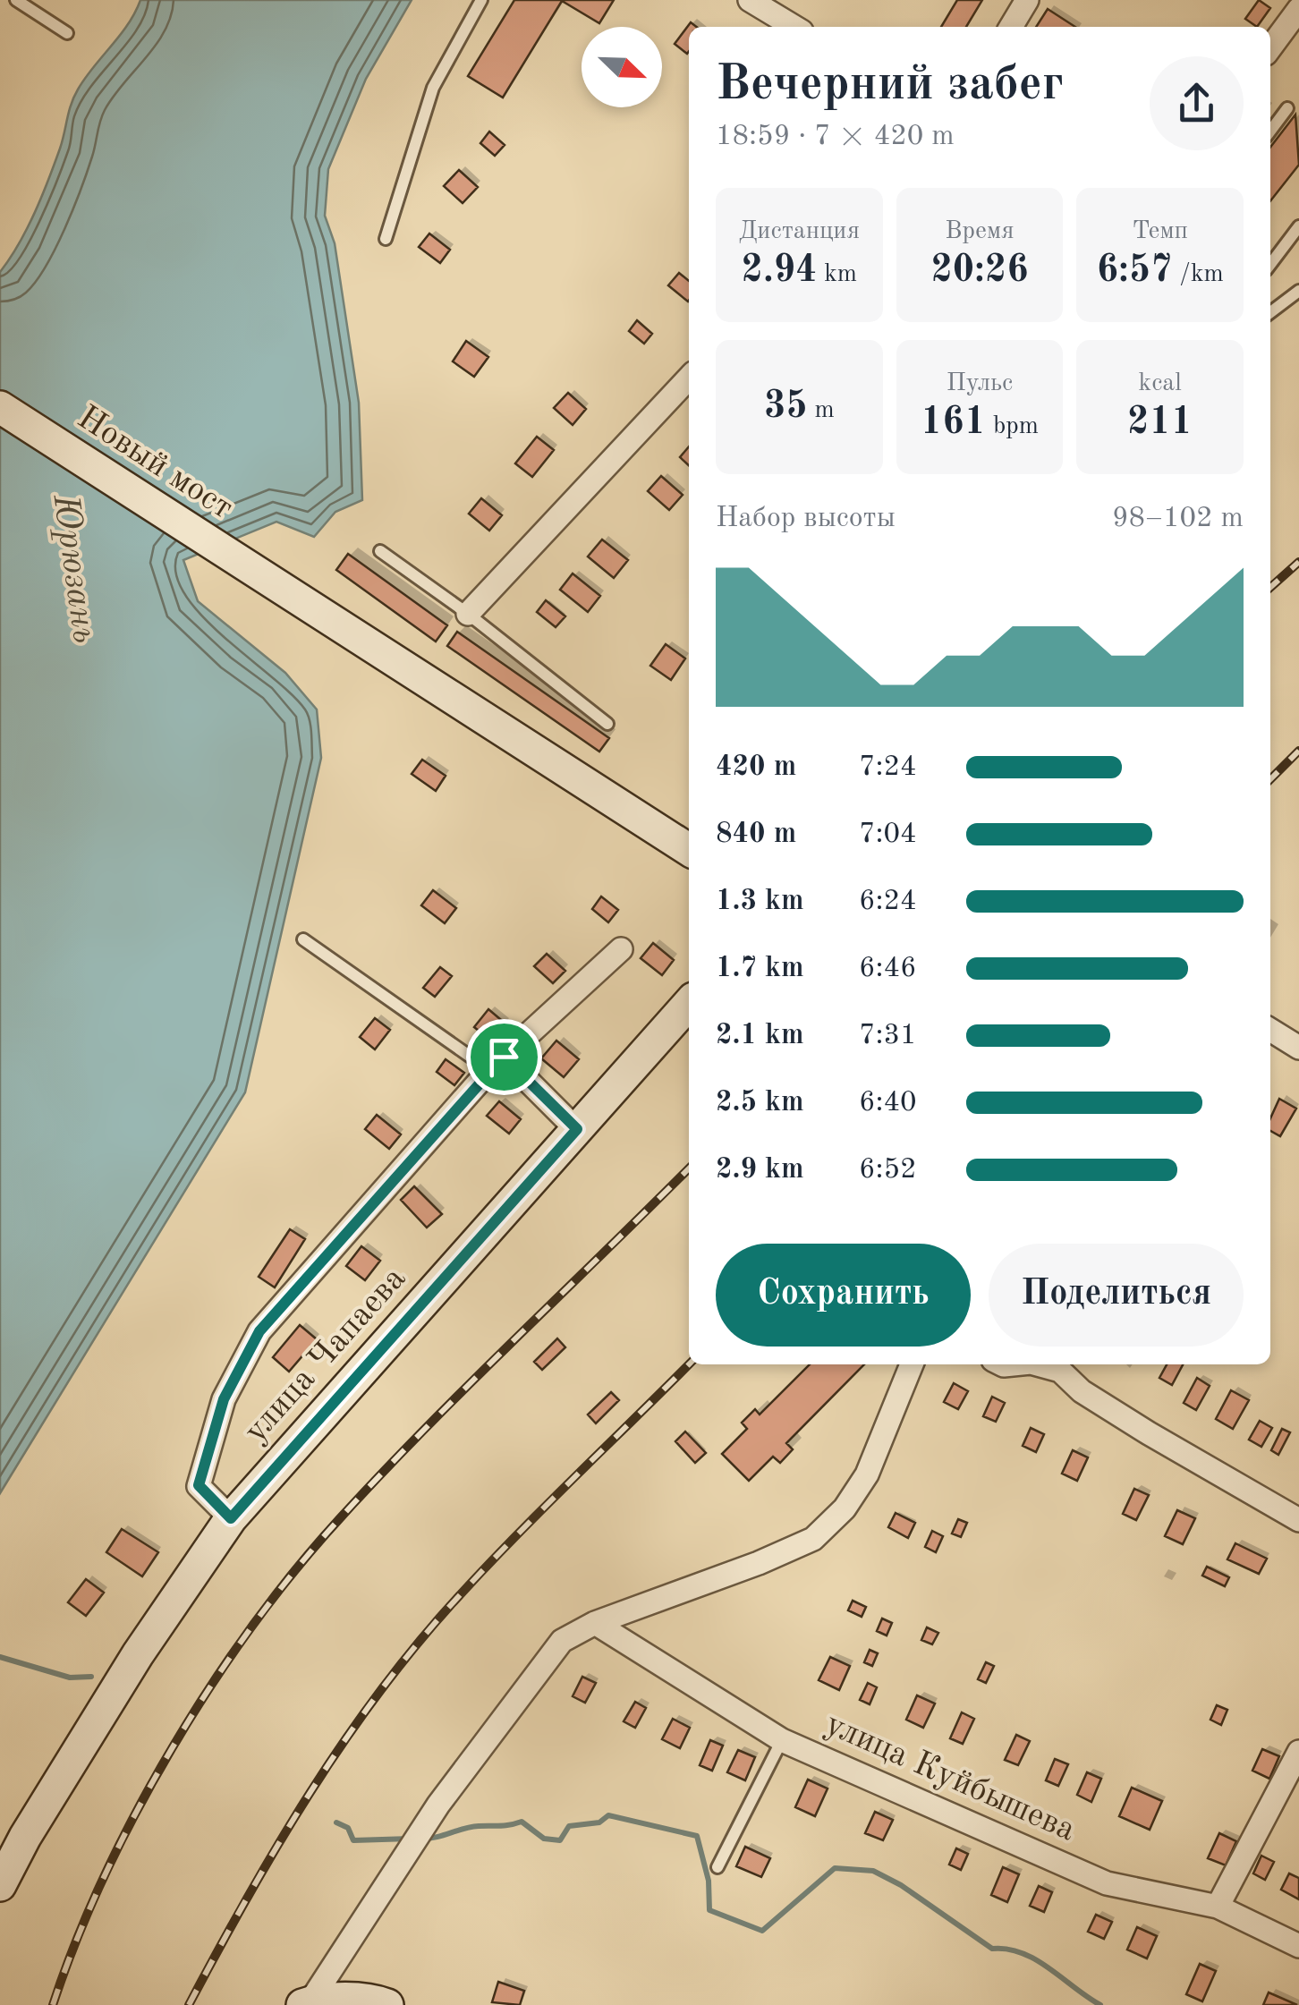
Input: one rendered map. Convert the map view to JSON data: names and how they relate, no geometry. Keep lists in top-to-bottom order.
{
  "streets": {
    "main road": ["Новый мост", "улица Чапаева"],
    "street": ["улица Куйбышева"]
  },
  "water": ["Юрюзань"],
  "north": "bottom right",
  "page": {
    "heading": ["Вечерний забег", "18:59 · 7 × 420 m"],
    "stats": [
      ["Дистанция", "2.94 km"],
      ["Время", "20:26"],
      ["Темп", "6:57 /km"],
      ["35 m"],
      ["Пульс", "161 bpm"],
      ["kcal", "211"]
    ],
    "chart": ["Набор высоты", "98–102 m"],
    "list": [
      {
        "name": "420 m",
        "note": "7:24"
      },
      {
        "name": "840 m",
        "note": "7:04"
      },
      {
        "name": "1.3 km",
        "note": "6:24"
      },
      {
        "name": "1.7 km",
        "note": "6:46"
      },
      {
        "name": "2.1 km",
        "note": "7:31"
      },
      {
        "name": "2.5 km",
        "note": "6:40"
      },
      {
        "name": "2.9 km",
        "note": "6:52"
      }
    ],
    "buttons": ["Сохранить", "Поделиться"]
  }
}
